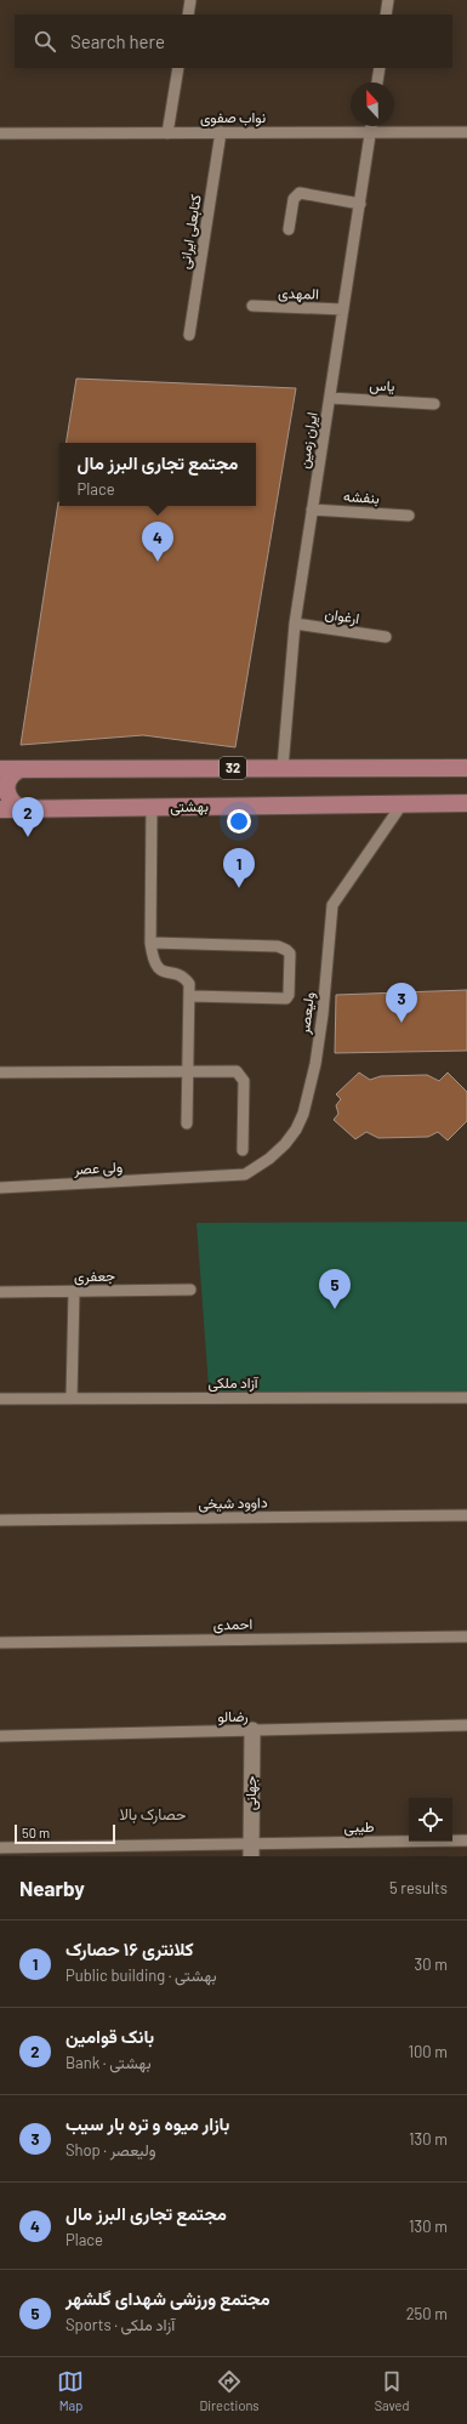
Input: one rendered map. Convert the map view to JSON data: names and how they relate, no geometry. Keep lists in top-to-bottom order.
{
  "streets": {
    "main road": ["32", "بهشتی"],
    "street": [
      "نواب صفوی",
      "کتابعلی ایرانی",
      "المهدی",
      "یاس",
      "ایران زمین",
      "بنفشه",
      "ارغوان",
      "ولیعصر",
      "ولی عصر",
      "جعفری",
      "آزاد ملکی",
      "داوود شیخی",
      "احمدی",
      "رضالو",
      "جهانی",
      "طیبی"
    ]
  },
  "crossings": [
    ["نواب صفوی", "کتابعلی ایرانی"],
    ["نواب صفوی", "ایران زمین"],
    ["المهدی", "ایران زمین"],
    ["یاس", "ایران زمین"],
    ["ایران زمین", "بنفشه"],
    ["ایران زمین", "ارغوان"],
    ["ایران زمین", "32"],
    ["بهشتی", "ولیعصر"],
    ["ولیعصر", "ولی عصر"],
    ["رضالو", "جهانی"],
    ["جهانی", "طیبی"]
  ],
  "districts": ["حصارک بالا"],
  "scale_bar": "50 m",
  "north": "top",
  "page": {
    "search": "Search here",
    "popup": ["مجتمع تجاری البرز مال", "Place"],
    "pins": [
      "4",
      "2",
      "1",
      "3",
      "5"
    ],
    "scale": "50 m",
    "heading": ["Nearby", "5 results"],
    "list": [
      {
        "mark": "1",
        "name": "کلانتری ۱۶ حصارک",
        "note": "Public building · بهشتی",
        "value": "30 m"
      },
      {
        "mark": "2",
        "name": "بانک قوامین",
        "note": "Bank · بهشتی",
        "value": "100 m"
      },
      {
        "mark": "3",
        "name": "بازار میوه و تره بار سیب",
        "note": "Shop · ولیعصر",
        "value": "130 m"
      },
      {
        "mark": "4",
        "name": "مجتمع تجاری البرز مال",
        "note": "Place",
        "value": "130 m"
      },
      {
        "mark": "5",
        "name": "مجتمع ورزشی شهدای گلشهر",
        "note": "Sports · آزاد ملکی",
        "value": "250 m"
      }
    ],
    "nav": ["Map", "Directions", "Saved"]
  }
}
